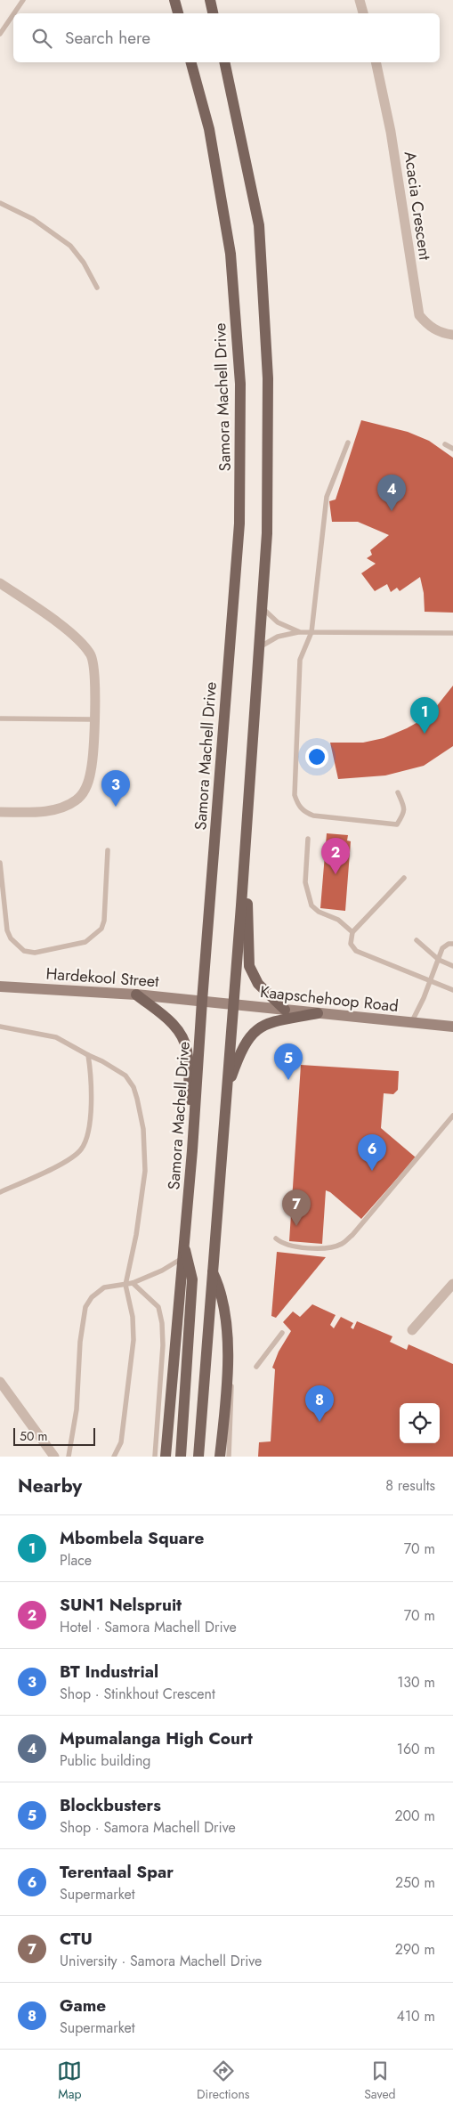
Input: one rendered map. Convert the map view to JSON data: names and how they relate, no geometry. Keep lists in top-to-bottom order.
{
  "streets": {
    "main road": ["Samora Machell Drive", "Hardekool Street", "Kaapschehoop Road"],
    "street": ["Acacia Crescent"]
  },
  "crossings": [
    ["Samora Machell Drive", "Hardekool Street"],
    ["Samora Machell Drive", "Kaapschehoop Road"],
    ["Hardekool Street", "Kaapschehoop Road"]
  ],
  "scale_bar": "50 m",
  "page": {
    "search": "Search here",
    "pins": [
      "4",
      "1",
      "3",
      "2",
      "5",
      "6",
      "7",
      "8"
    ],
    "scale": "50 m",
    "heading": ["Nearby", "8 results"],
    "list": [
      {
        "mark": "1",
        "name": "Mbombela Square",
        "note": "Place",
        "value": "70 m"
      },
      {
        "mark": "2",
        "name": "SUN1 Nelspruit",
        "note": "Hotel · Samora Machell Drive",
        "value": "70 m"
      },
      {
        "mark": "3",
        "name": "BT Industrial",
        "note": "Shop · Stinkhout Crescent",
        "value": "130 m"
      },
      {
        "mark": "4",
        "name": "Mpumalanga High Court",
        "note": "Public building",
        "value": "160 m"
      },
      {
        "mark": "5",
        "name": "Blockbusters",
        "note": "Shop · Samora Machell Drive",
        "value": "200 m"
      },
      {
        "mark": "6",
        "name": "Terentaal Spar",
        "note": "Supermarket",
        "value": "250 m"
      },
      {
        "mark": "7",
        "name": "CTU",
        "note": "University · Samora Machell Drive",
        "value": "290 m"
      },
      {
        "mark": "8",
        "name": "Game",
        "note": "Supermarket",
        "value": "410 m"
      }
    ],
    "nav": ["Map", "Directions", "Saved"]
  }
}
